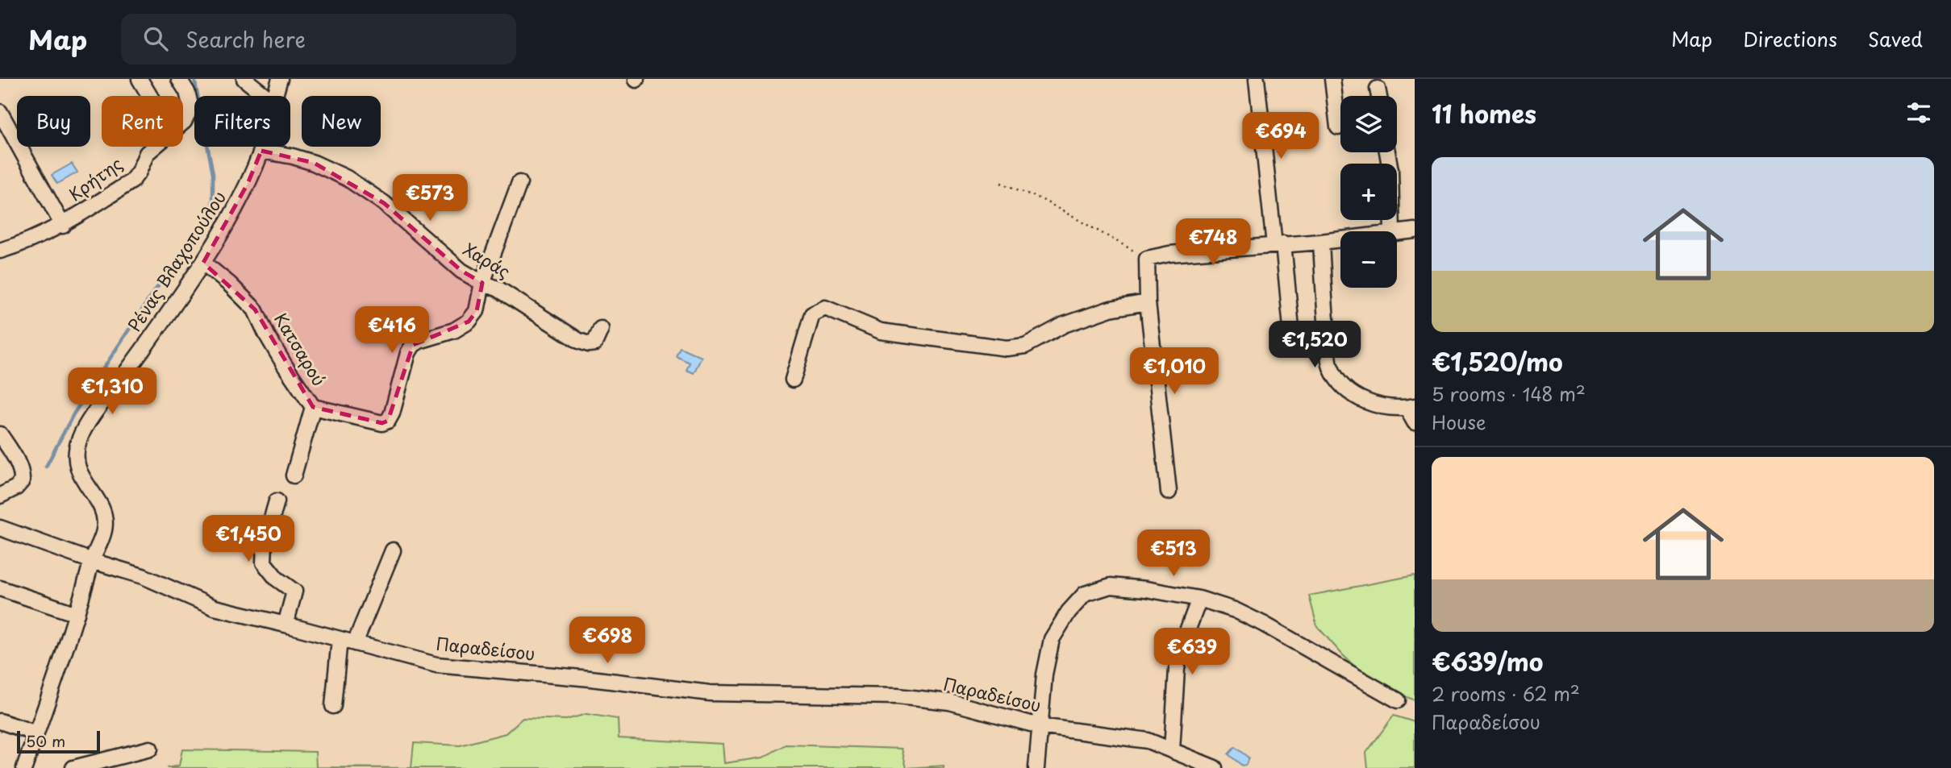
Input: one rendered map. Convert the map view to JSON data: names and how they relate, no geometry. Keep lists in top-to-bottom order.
{
  "streets": {
    "street": [
      "Κρήτης",
      "Χαράς",
      "Ρένας Βλαχοπούλου",
      "Κατσαρού",
      "Παραδείσου"
    ]
  },
  "crossings": [
    ["Χαράς", "Ρένας Βλαχοπούλου"],
    ["Ρένας Βλαχοπούλου", "Κατσαρού"],
    ["Ρένας Βλαχοπούλου", "Παραδείσου"]
  ],
  "scale_bar": "50 m",
  "page": {
    "header": "Map",
    "search": "Search here",
    "nav": ["Map", "Directions", "Saved"],
    "heading": "11 homes",
    "map_buttons": ["+", "−"],
    "chip": [
      "Buy",
      "Rent",
      "Filters",
      "New"
    ],
    "price": [
      "€694",
      "€573",
      "€748",
      "€416",
      "€1,520",
      "€1,010",
      "€1,310",
      "€1,450",
      "€513",
      "€698",
      "€639"
    ],
    "list": [
      {
        "name": "€1,520/mo",
        "note": "5 rooms · 148 m² · House"
      },
      {
        "name": "€639/mo",
        "note": "2 rooms · 62 m² · Παραδείσου"
      }
    ],
    "scale": "50 m"
  }
}
